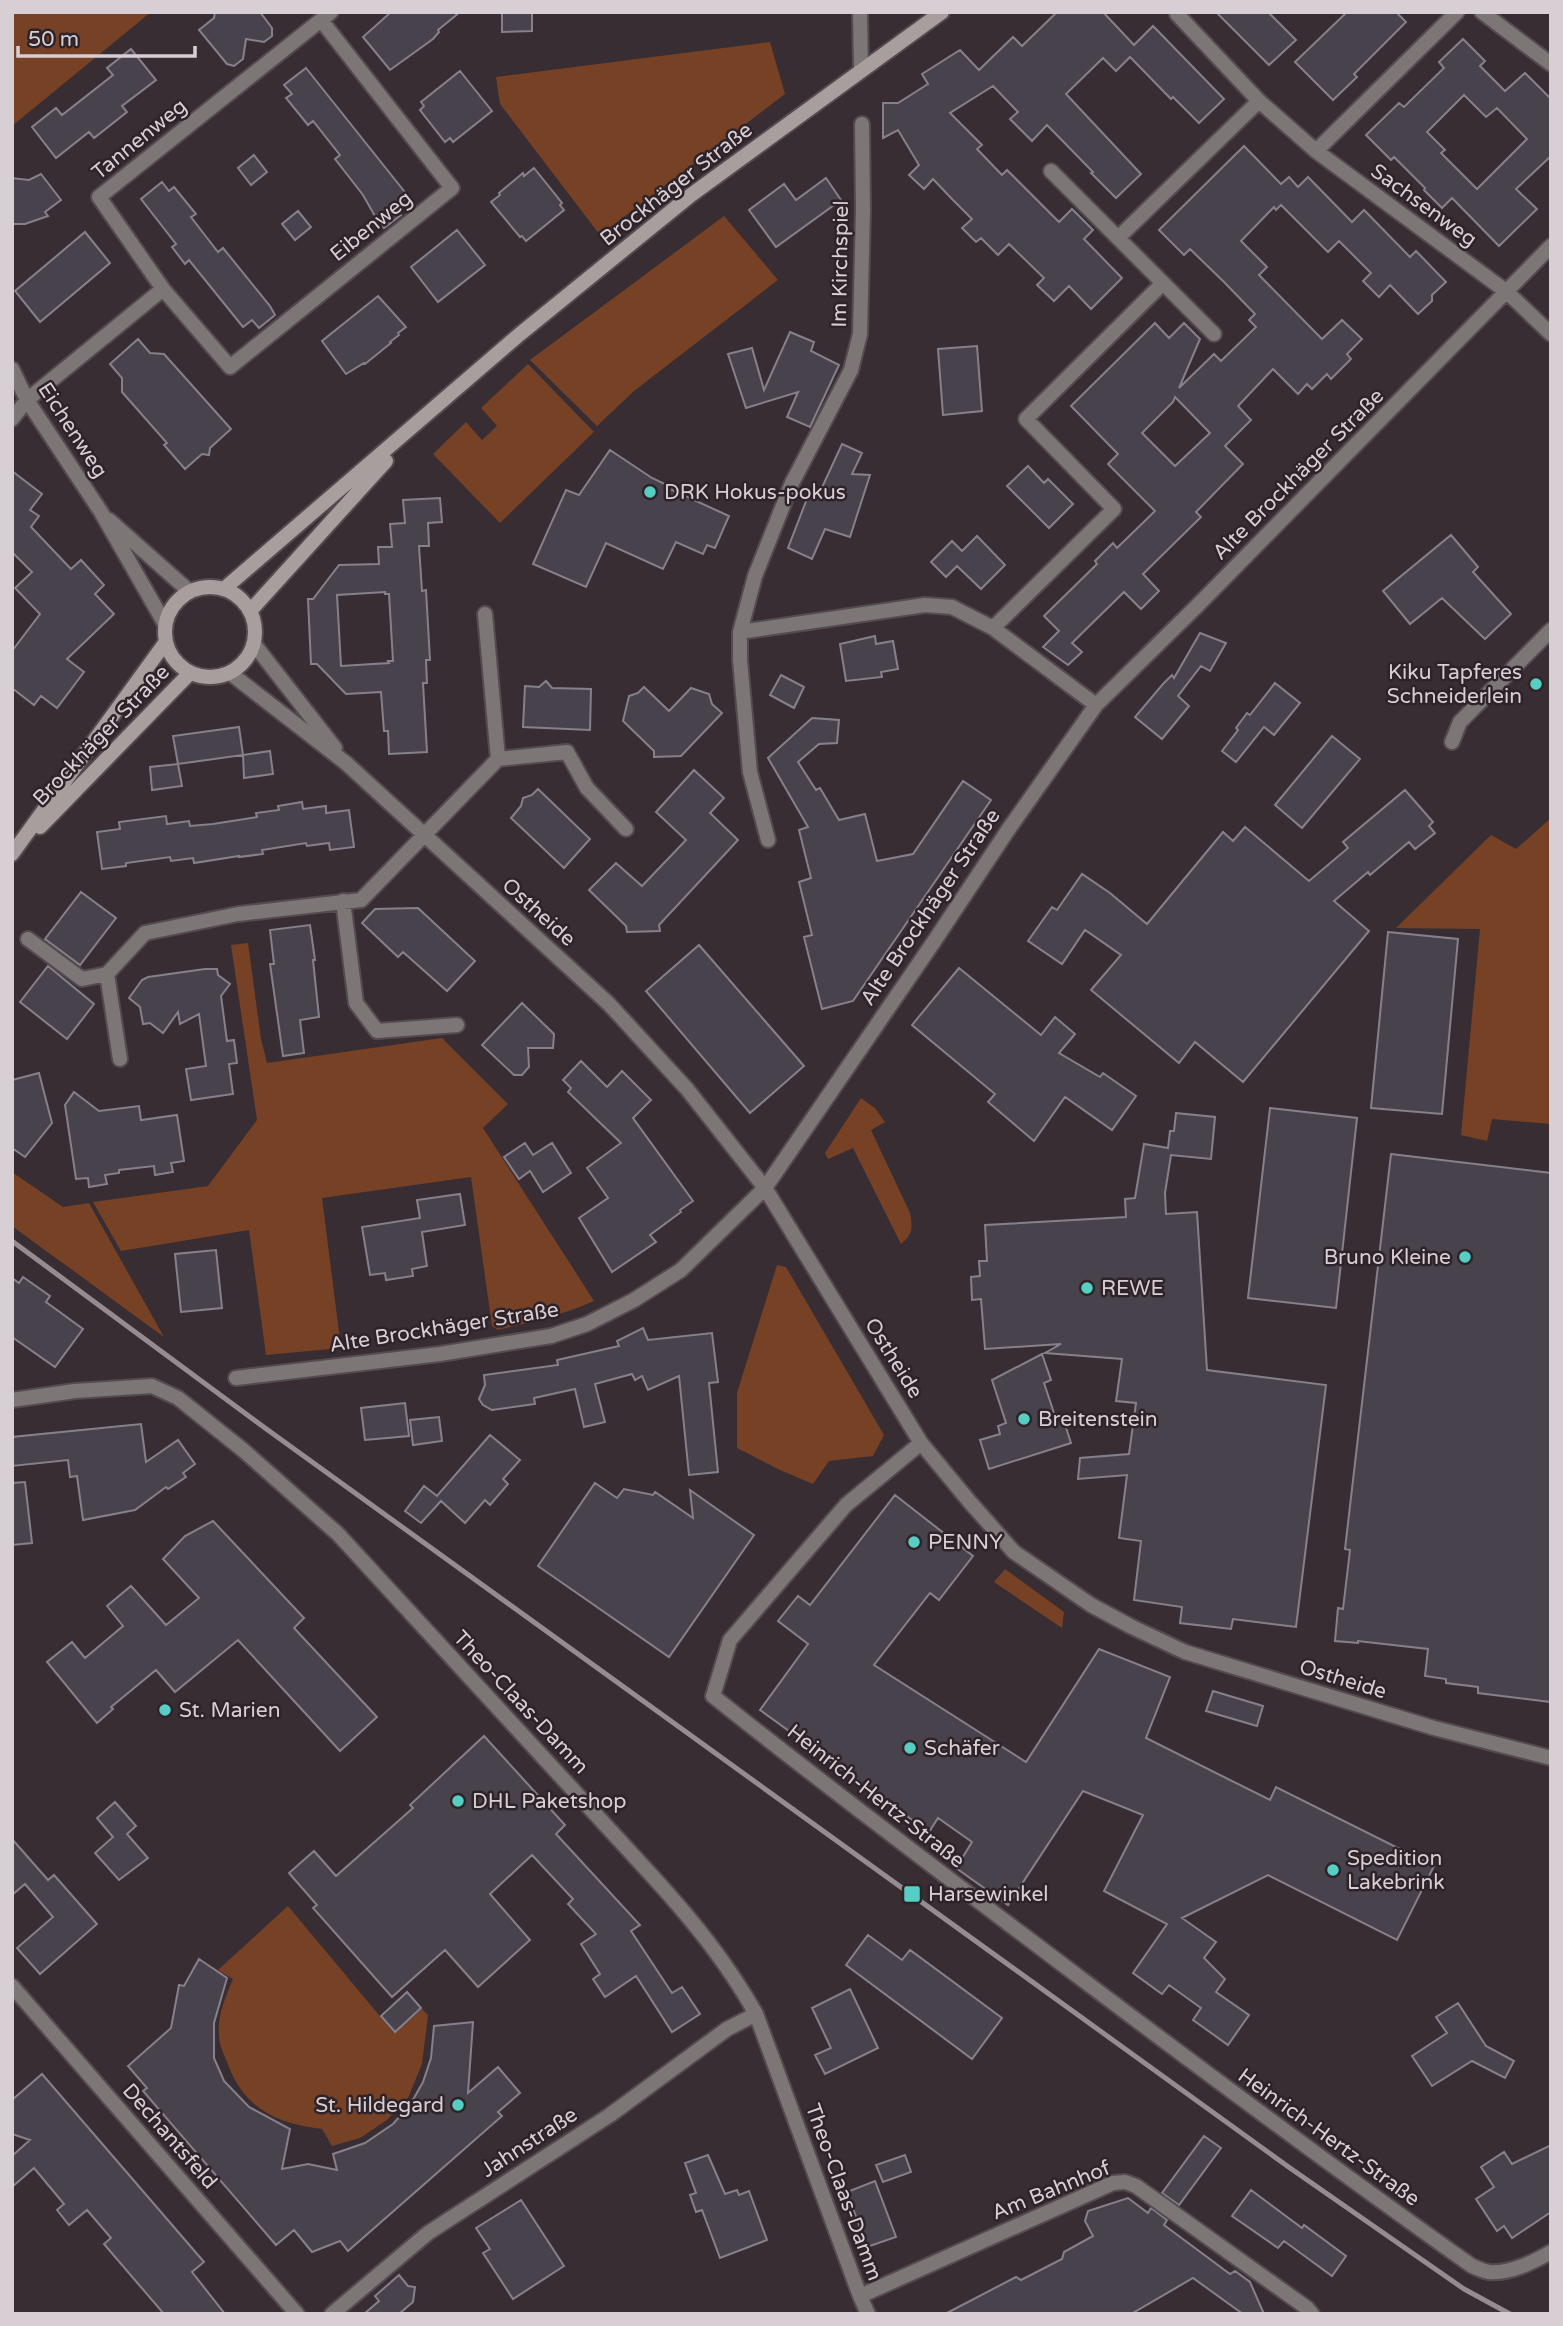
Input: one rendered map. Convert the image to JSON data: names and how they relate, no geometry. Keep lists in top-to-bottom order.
{
  "streets": {
    "street": [
      "Tannenweg",
      "Brockhäger Straße",
      "Sachsenweg",
      "Eibenweg",
      "Im Kirchspiel",
      "Eichenweg",
      "Alte Brockhäger Straße",
      "Ostheide",
      "Theo-Claas-Damm",
      "Heinrich-Hertz-Straße",
      "Dechantsfeld",
      "Jahnstraße",
      "Am Bahnhof"
    ]
  },
  "crossings": [
    ["Tannenweg", "Eibenweg"],
    ["Brockhäger Straße", "Eichenweg"],
    ["Brockhäger Straße", "Ostheide"],
    ["Sachsenweg", "Alte Brockhäger Straße"],
    ["Eichenweg", "Ostheide"],
    ["Alte Brockhäger Straße", "Ostheide"],
    ["Ostheide", "Heinrich-Hertz-Straße"],
    ["Theo-Claas-Damm", "Jahnstraße"],
    ["Theo-Claas-Damm", "Am Bahnhof"]
  ],
  "places": {
    "other": [
      "DRK Hokus-pokus",
      "Kiku Tapferes Schneiderlein",
      "Bruno Kleine",
      "REWE",
      "Breitenstein",
      "PENNY",
      "St. Marien",
      "Schäfer",
      "DHL Paketshop",
      "Spedition Lakebrink",
      "St. Hildegard"
    ],
    "transit": ["Harsewinkel"]
  },
  "scale_bar": "50 m"
}
